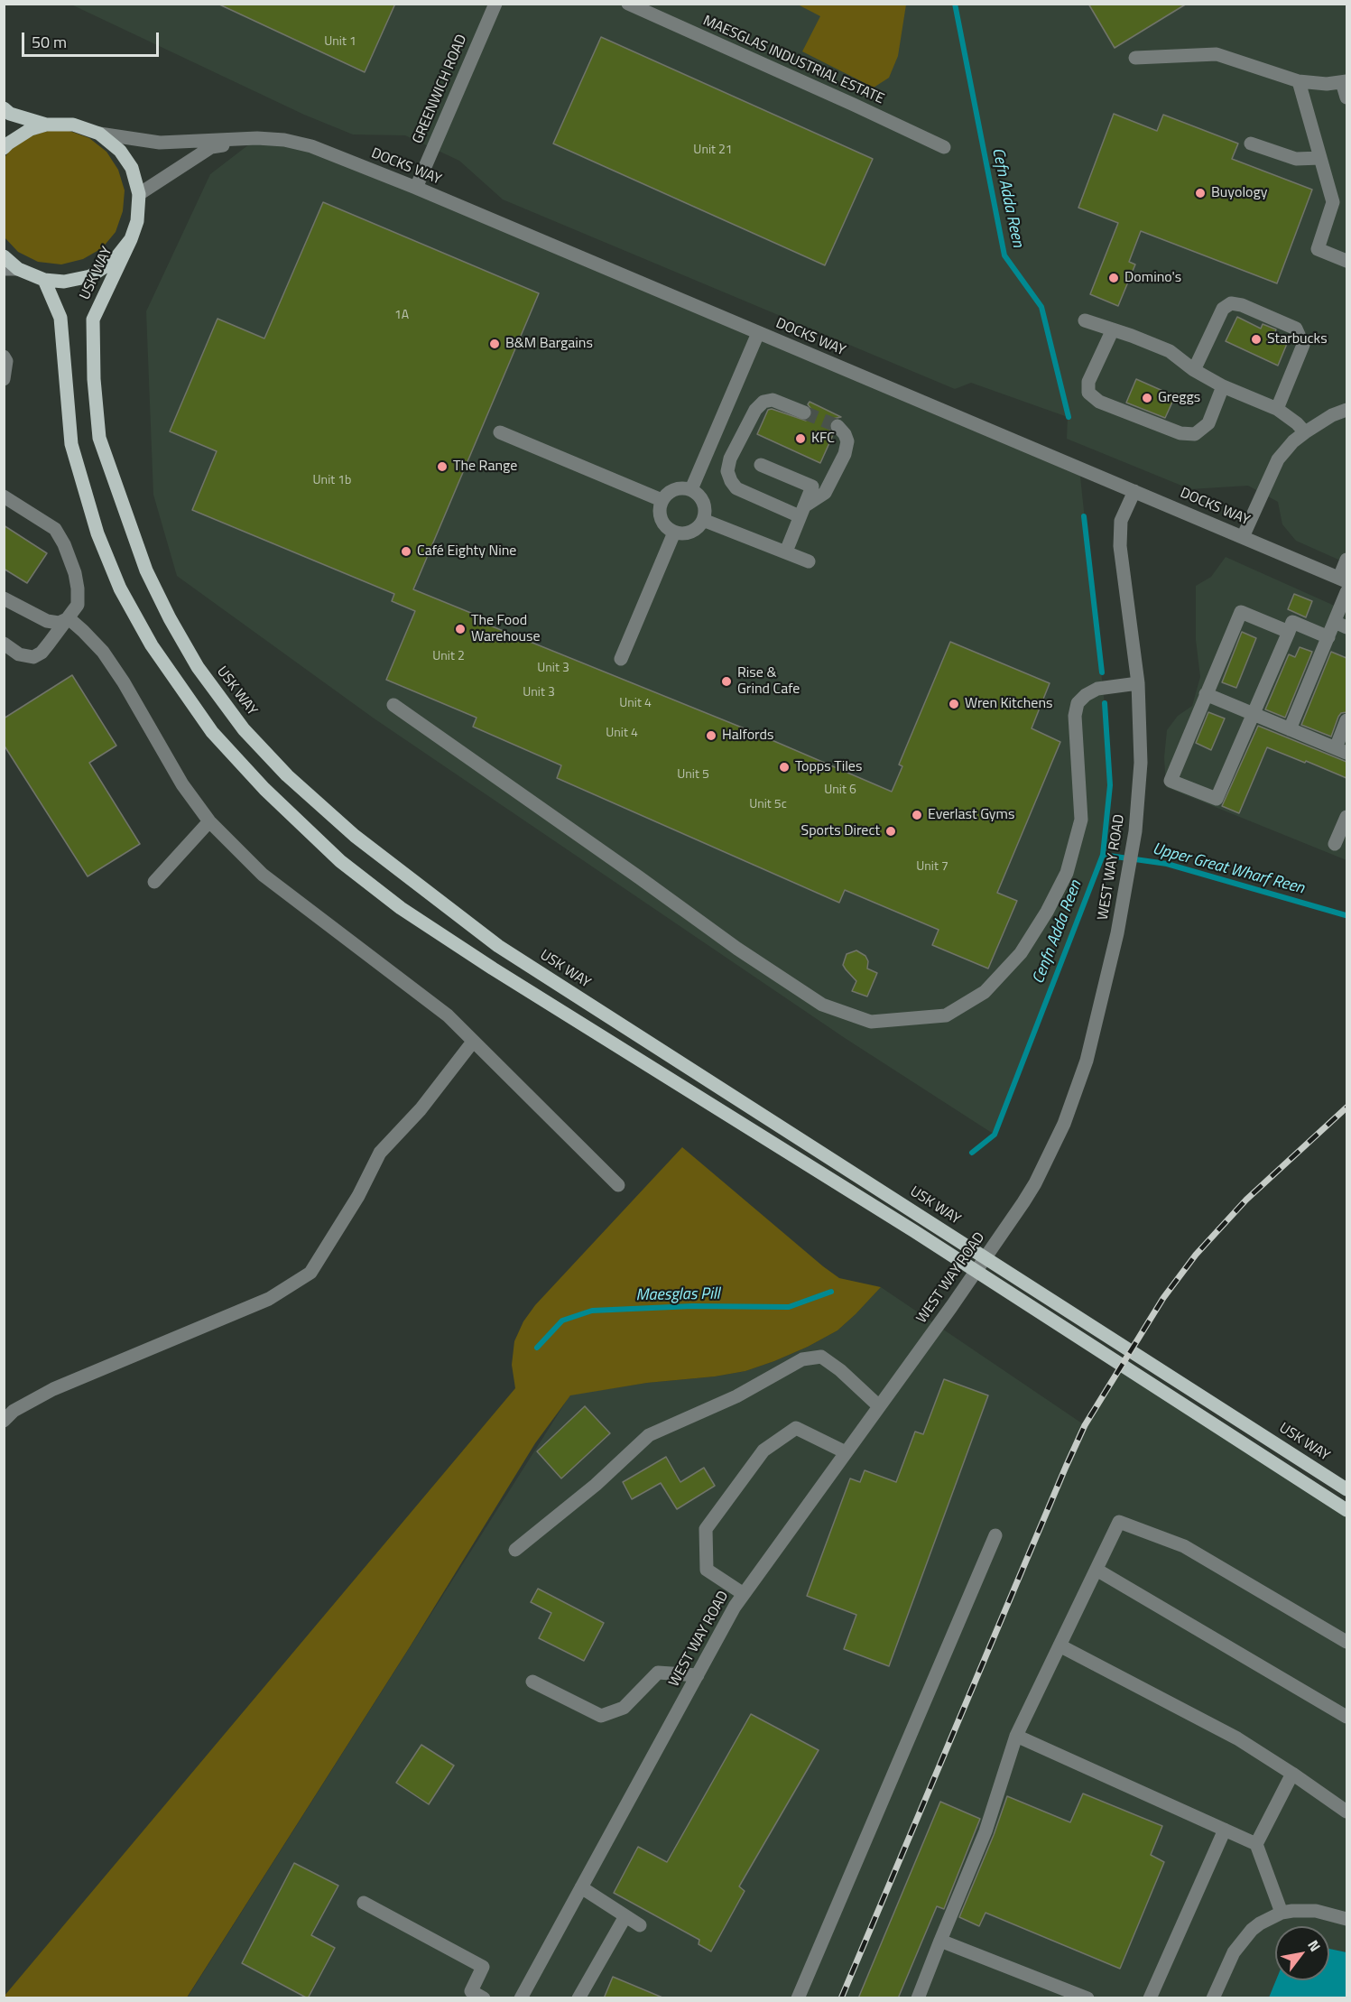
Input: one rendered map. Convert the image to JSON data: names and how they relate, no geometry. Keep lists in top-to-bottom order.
{
  "streets": {
    "main road": ["USK WAY"],
    "street": [
      "MAESGLAS INDUSTRIAL ESTATE",
      "GREENWICH ROAD",
      "DOCKS WAY",
      "WEST WAY ROAD"
    ]
  },
  "crossings": [
    ["GREENWICH ROAD", "DOCKS WAY"],
    ["DOCKS WAY", "WEST WAY ROAD"]
  ],
  "water": [
    "Cefn Adda Reen",
    "Upper Great Wharf Reen",
    "Cenfn Adda Reen",
    "Maesglas Pill"
  ],
  "places": [
    "Buyology",
    "Domino's",
    "Starbucks",
    "B&M Bargains",
    "Greggs",
    "KFC",
    "The Range",
    "Café Eighty Nine",
    "The Food Warehouse",
    "Rise & Grind Cafe",
    "Wren Kitchens",
    "Halfords",
    "Topps Tiles",
    "Everlast Gyms",
    "Sports Direct"
  ],
  "house_numbers": [
    "Unit 1",
    "Unit 21",
    "1A",
    "Unit 1b",
    "Unit 2",
    "Unit 3",
    "Unit 3",
    "Unit 4",
    "Unit 4",
    "Unit 5",
    "Unit 6",
    "Unit 5c",
    "Unit 7"
  ],
  "scale_bar": "50 m",
  "north": "top right"
}
